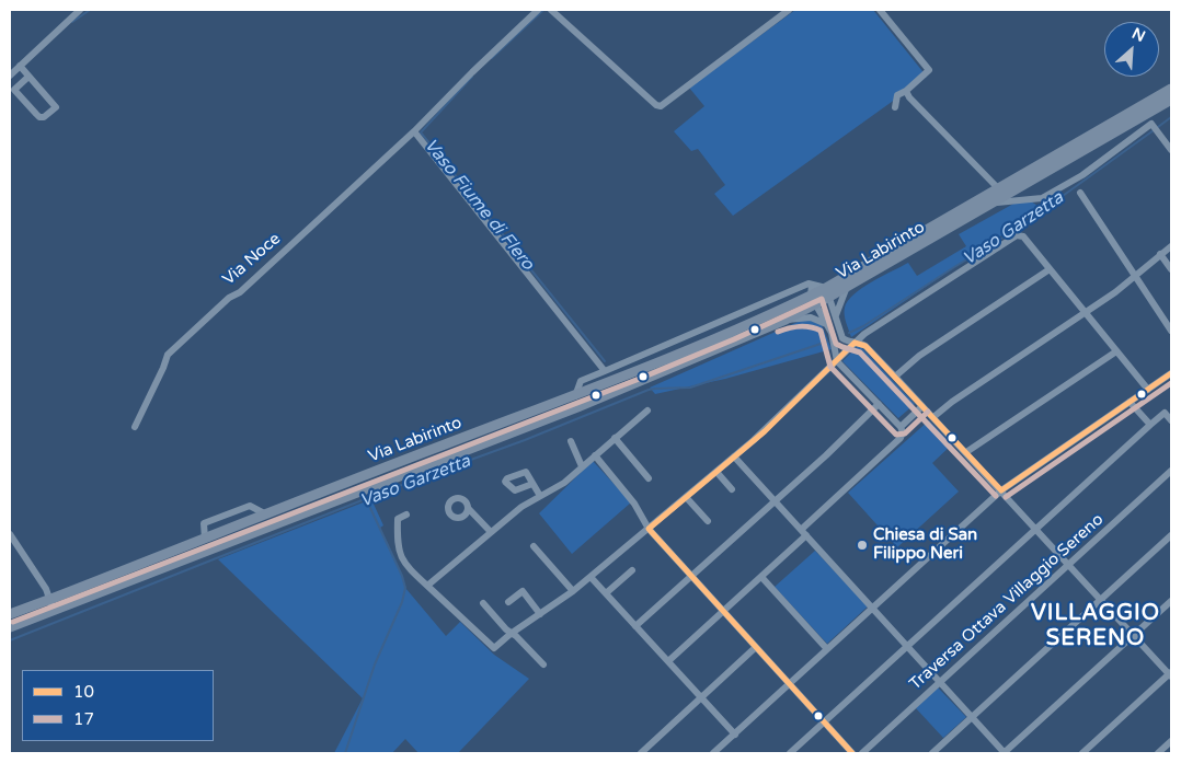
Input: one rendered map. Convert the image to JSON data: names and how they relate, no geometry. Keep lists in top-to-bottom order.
{
  "streets": {
    "street": ["Via Labirinto", "Via Noce", "Traversa Ottava Villaggio Sereno"]
  },
  "districts": ["VILLAGGIO SERENO"],
  "water": ["Vaso Fiume di Flero", "Vaso Garzetta"],
  "places": ["Chiesa di San Filippo Neri"],
  "lines": ["transit line 17", "transit line 10"],
  "legend": ["10", "17"],
  "north": "top right"
}
